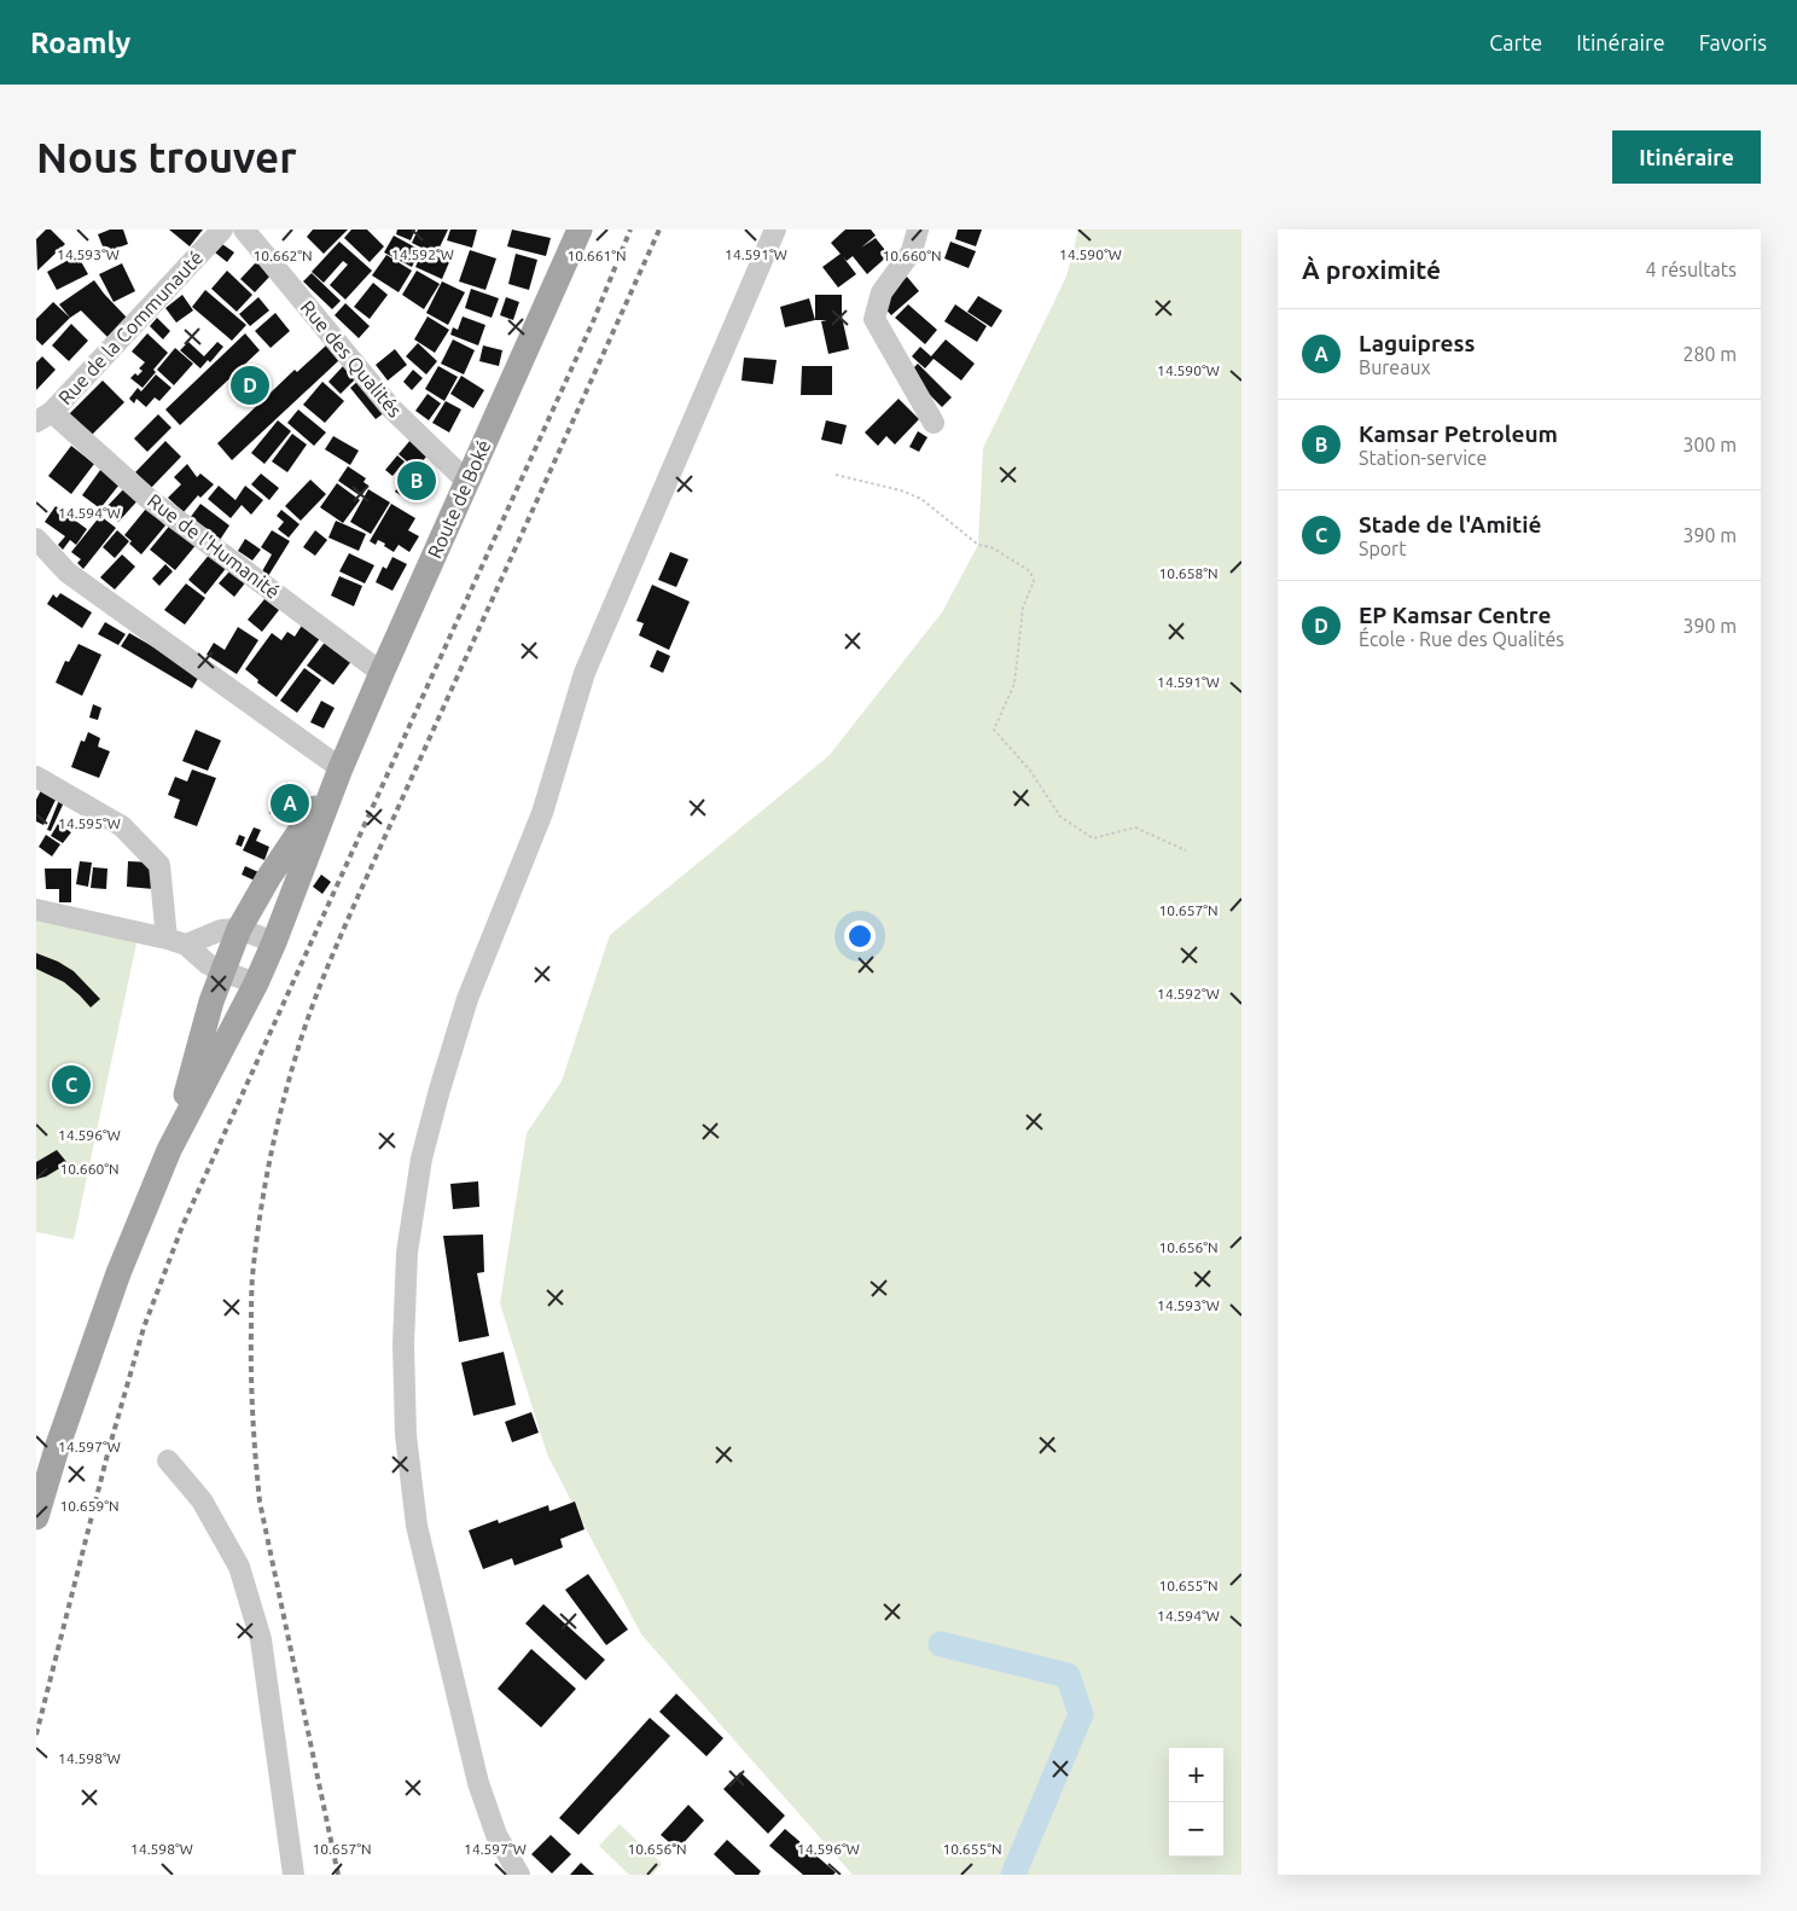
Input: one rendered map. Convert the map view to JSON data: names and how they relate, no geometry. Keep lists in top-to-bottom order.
{
  "streets": {
    "main road": ["Route de Boké"],
    "street": ["Rue de la Communauté", "Rue des Qualités", "Rue de l'Humanité"]
  },
  "crossings": [
    ["Rue de la Communauté", "Rue de l'Humanité"],
    ["Rue des Qualités", "Route de Boké"],
    ["Route de Boké", "Rue de l'Humanité"]
  ],
  "page": {
    "header": "Roamly",
    "nav": ["Carte", "Itinéraire", "Favoris"],
    "buttons": "Itinéraire",
    "title": "Nous trouver",
    "heading": ["À proximité", "4 résultats"],
    "list": [
      {
        "mark": "A",
        "name": "Laguipress",
        "note": "Bureaux",
        "value": "280 m"
      },
      {
        "mark": "B",
        "name": "Kamsar Petroleum",
        "note": "Station-service",
        "value": "300 m"
      },
      {
        "mark": "C",
        "name": "Stade de l'Amitié",
        "note": "Sport",
        "value": "390 m"
      },
      {
        "mark": "D",
        "name": "EP Kamsar Centre",
        "note": "École · Rue des Qualités",
        "value": "390 m"
      }
    ],
    "pins": [
      "D",
      "B",
      "A",
      "C"
    ],
    "map_buttons": ["+", "−"]
  },
  "coordinates": [
    "14.593°W",
    "14.592°W",
    "14.591°W",
    "14.590°W",
    "10.662°N",
    "10.661°N",
    "10.660°N",
    "14.594°W",
    "10.658°N",
    "14.595°W",
    "10.657°N",
    "14.596°W",
    "10.656°N",
    "14.597°W",
    "10.659°N",
    "10.655°N",
    "14.598°W"
  ]
}
